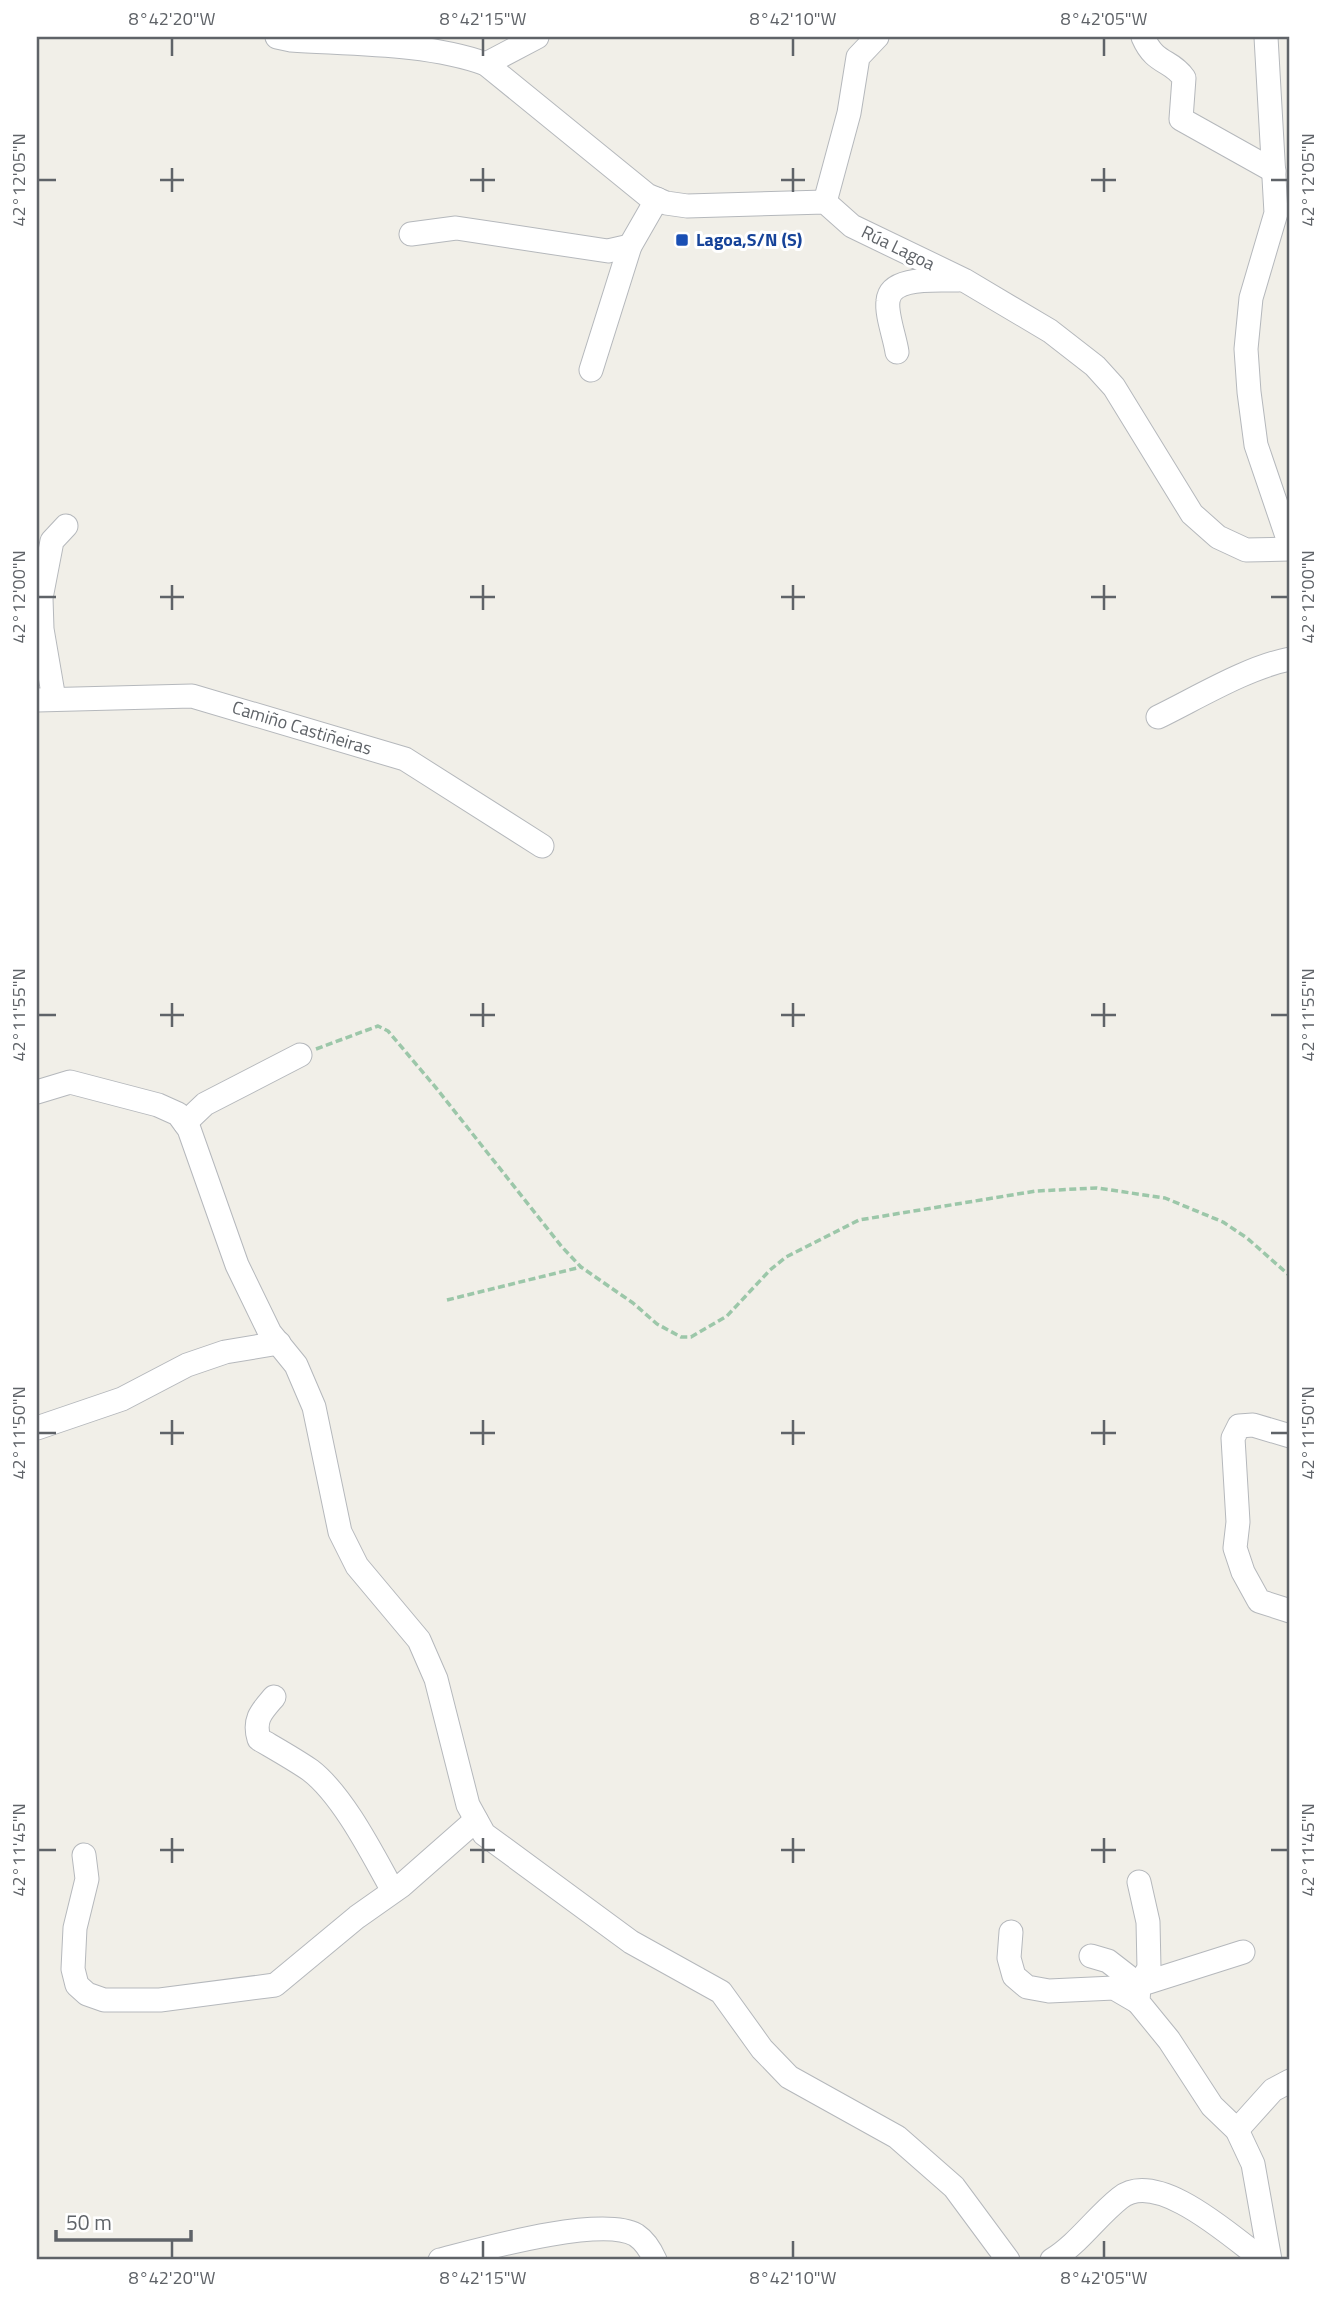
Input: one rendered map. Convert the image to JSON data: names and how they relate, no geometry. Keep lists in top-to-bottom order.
{
  "streets": {
    "street": ["Rúa Lagoa", "Camiño Castiñeiras"]
  },
  "places": {
    "transit": ["Lagoa,S/N (S)"]
  },
  "scale_bar": "50 m",
  "coordinates": [
    "8°42'20\"W",
    "8°42'15\"W",
    "8°42'10\"W",
    "8°42'05\"W",
    "42°12'05\"N",
    "42°12'00\"N",
    "42°11'55\"N",
    "42°11'50\"N",
    "42°11'45\"N"
  ]
}
